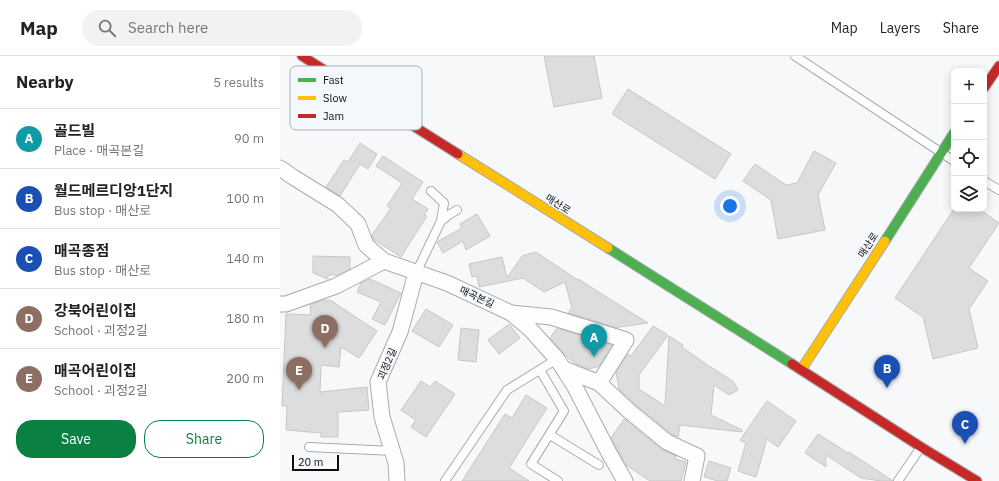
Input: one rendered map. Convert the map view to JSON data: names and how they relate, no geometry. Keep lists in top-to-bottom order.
{
  "streets": {
    "street": ["매산로", "매곡본길", "괴정2길"]
  },
  "crossings": [
    ["매곡본길", "괴정2길"]
  ],
  "legend": ["Fast", "Slow", "Jam"],
  "scale_bar": "20 m",
  "page": {
    "header": "Map",
    "search": "Search here",
    "nav": ["Map", "Layers", "Share"],
    "heading": ["Nearby", "5 results"],
    "map_buttons": ["+", "−"],
    "list": [
      {
        "mark": "A",
        "name": "골드빌",
        "note": "Place · 매곡본길",
        "value": "90 m"
      },
      {
        "mark": "B",
        "name": "월드메르디앙1단지",
        "note": "Bus stop · 매산로",
        "value": "100 m"
      },
      {
        "mark": "C",
        "name": "매곡종점",
        "note": "Bus stop · 매산로",
        "value": "140 m"
      },
      {
        "mark": "D",
        "name": "강북어린이집",
        "note": "School · 괴정2길",
        "value": "180 m"
      },
      {
        "mark": "E",
        "name": "매곡어린이집",
        "note": "School · 괴정2길",
        "value": "200 m"
      }
    ],
    "pins": [
      "D",
      "A",
      "B",
      "E",
      "C"
    ],
    "buttons": ["Save", "Share"],
    "scale": "20 m"
  }
}
